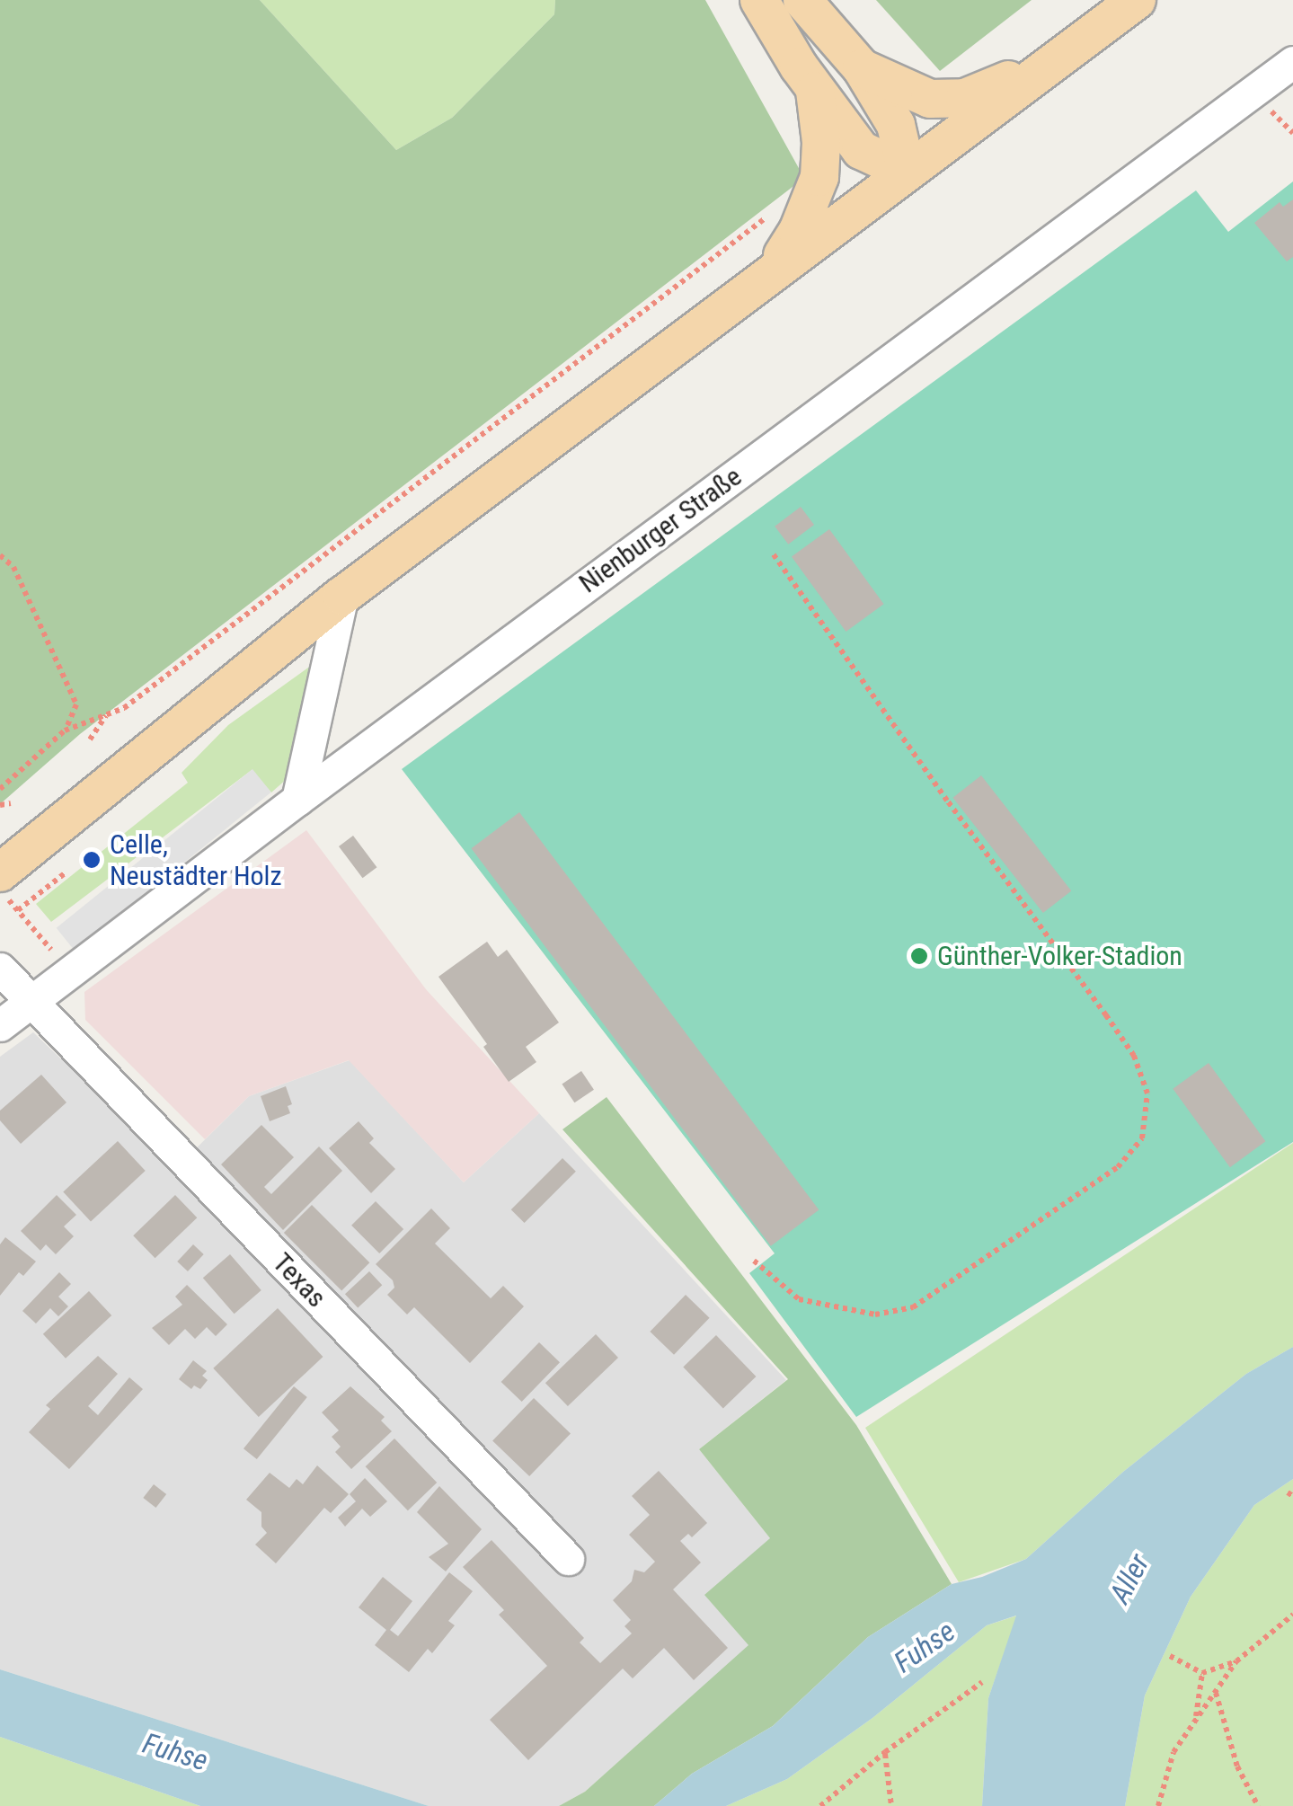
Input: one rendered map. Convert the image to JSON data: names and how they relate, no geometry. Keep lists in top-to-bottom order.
{
  "streets": {
    "street": ["Nienburger Straße", "Texas"]
  },
  "crossings": [
    ["Nienburger Straße", "Texas"]
  ],
  "water": ["Aller", "Fuhse"],
  "places": ["Celle, Neustädter Holz", "Günther-Volker-Stadion"]
}
